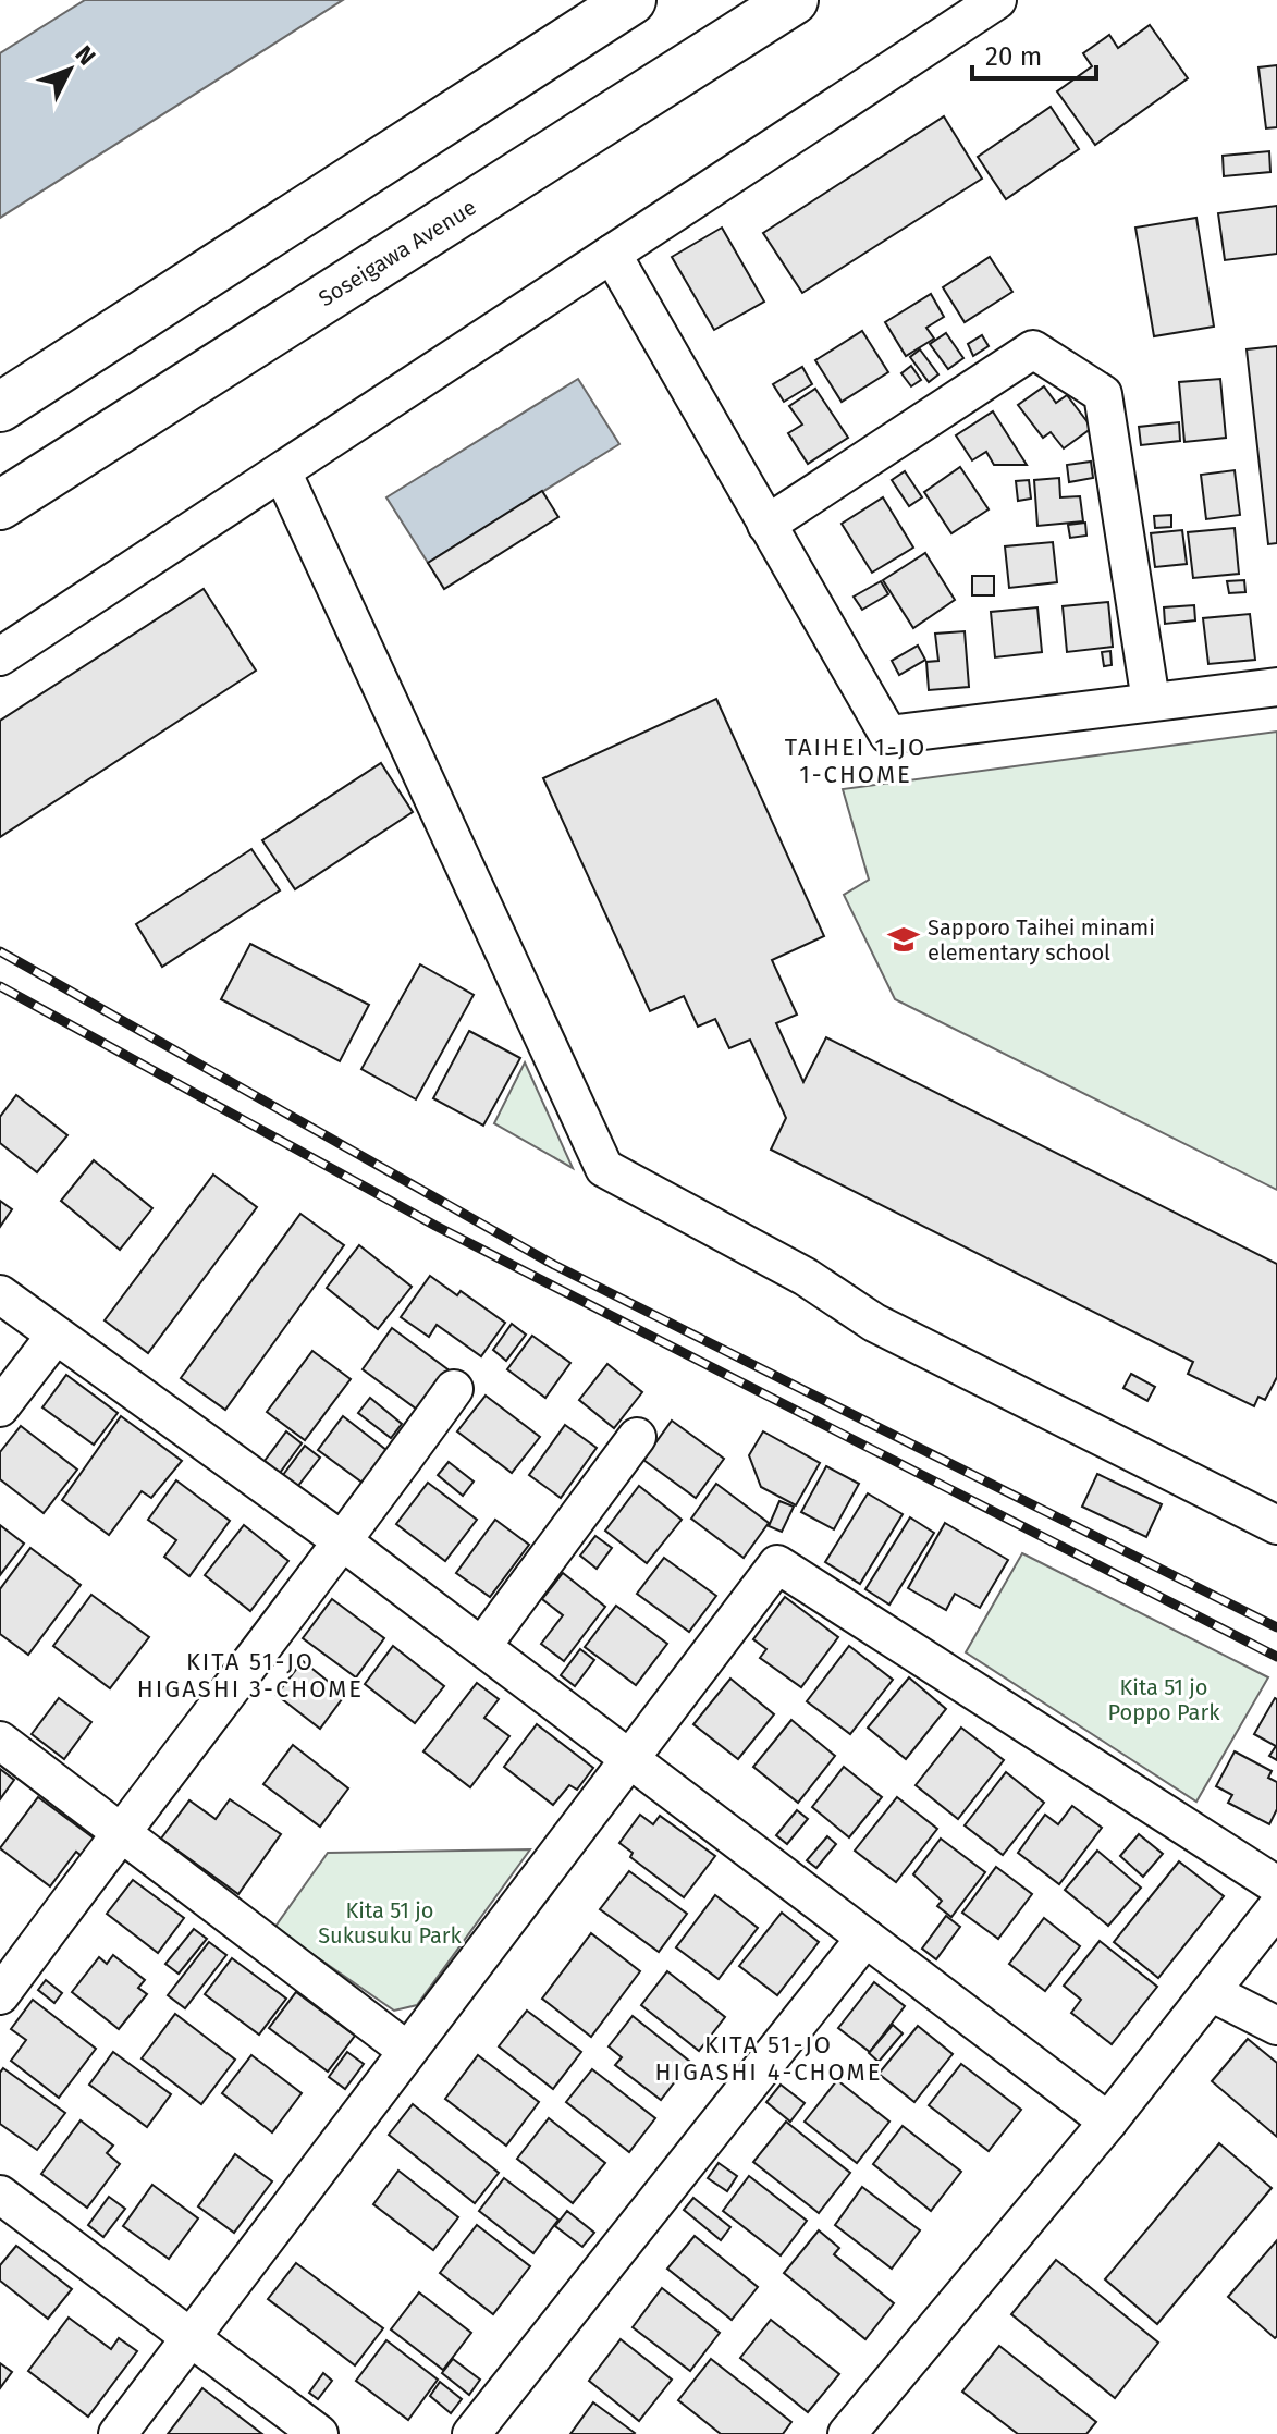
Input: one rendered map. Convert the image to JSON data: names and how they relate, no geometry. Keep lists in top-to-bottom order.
{
  "streets": {
    "highway": ["Soseigawa Avenue"]
  },
  "districts": ["TAIHEI 1-JO 1-CHOME", "KITA 51-JO HIGASHI 3-CHOME", "KITA 51-JO HIGASHI 4-CHOME"],
  "parks": ["Kita 51 jo Poppo Park", "Kita 51 jo Sukusuku Park"],
  "places": {
    "school or university": ["Sapporo Taihei minami elementary school"]
  },
  "scale_bar": "20 m",
  "north": "top right"
}
